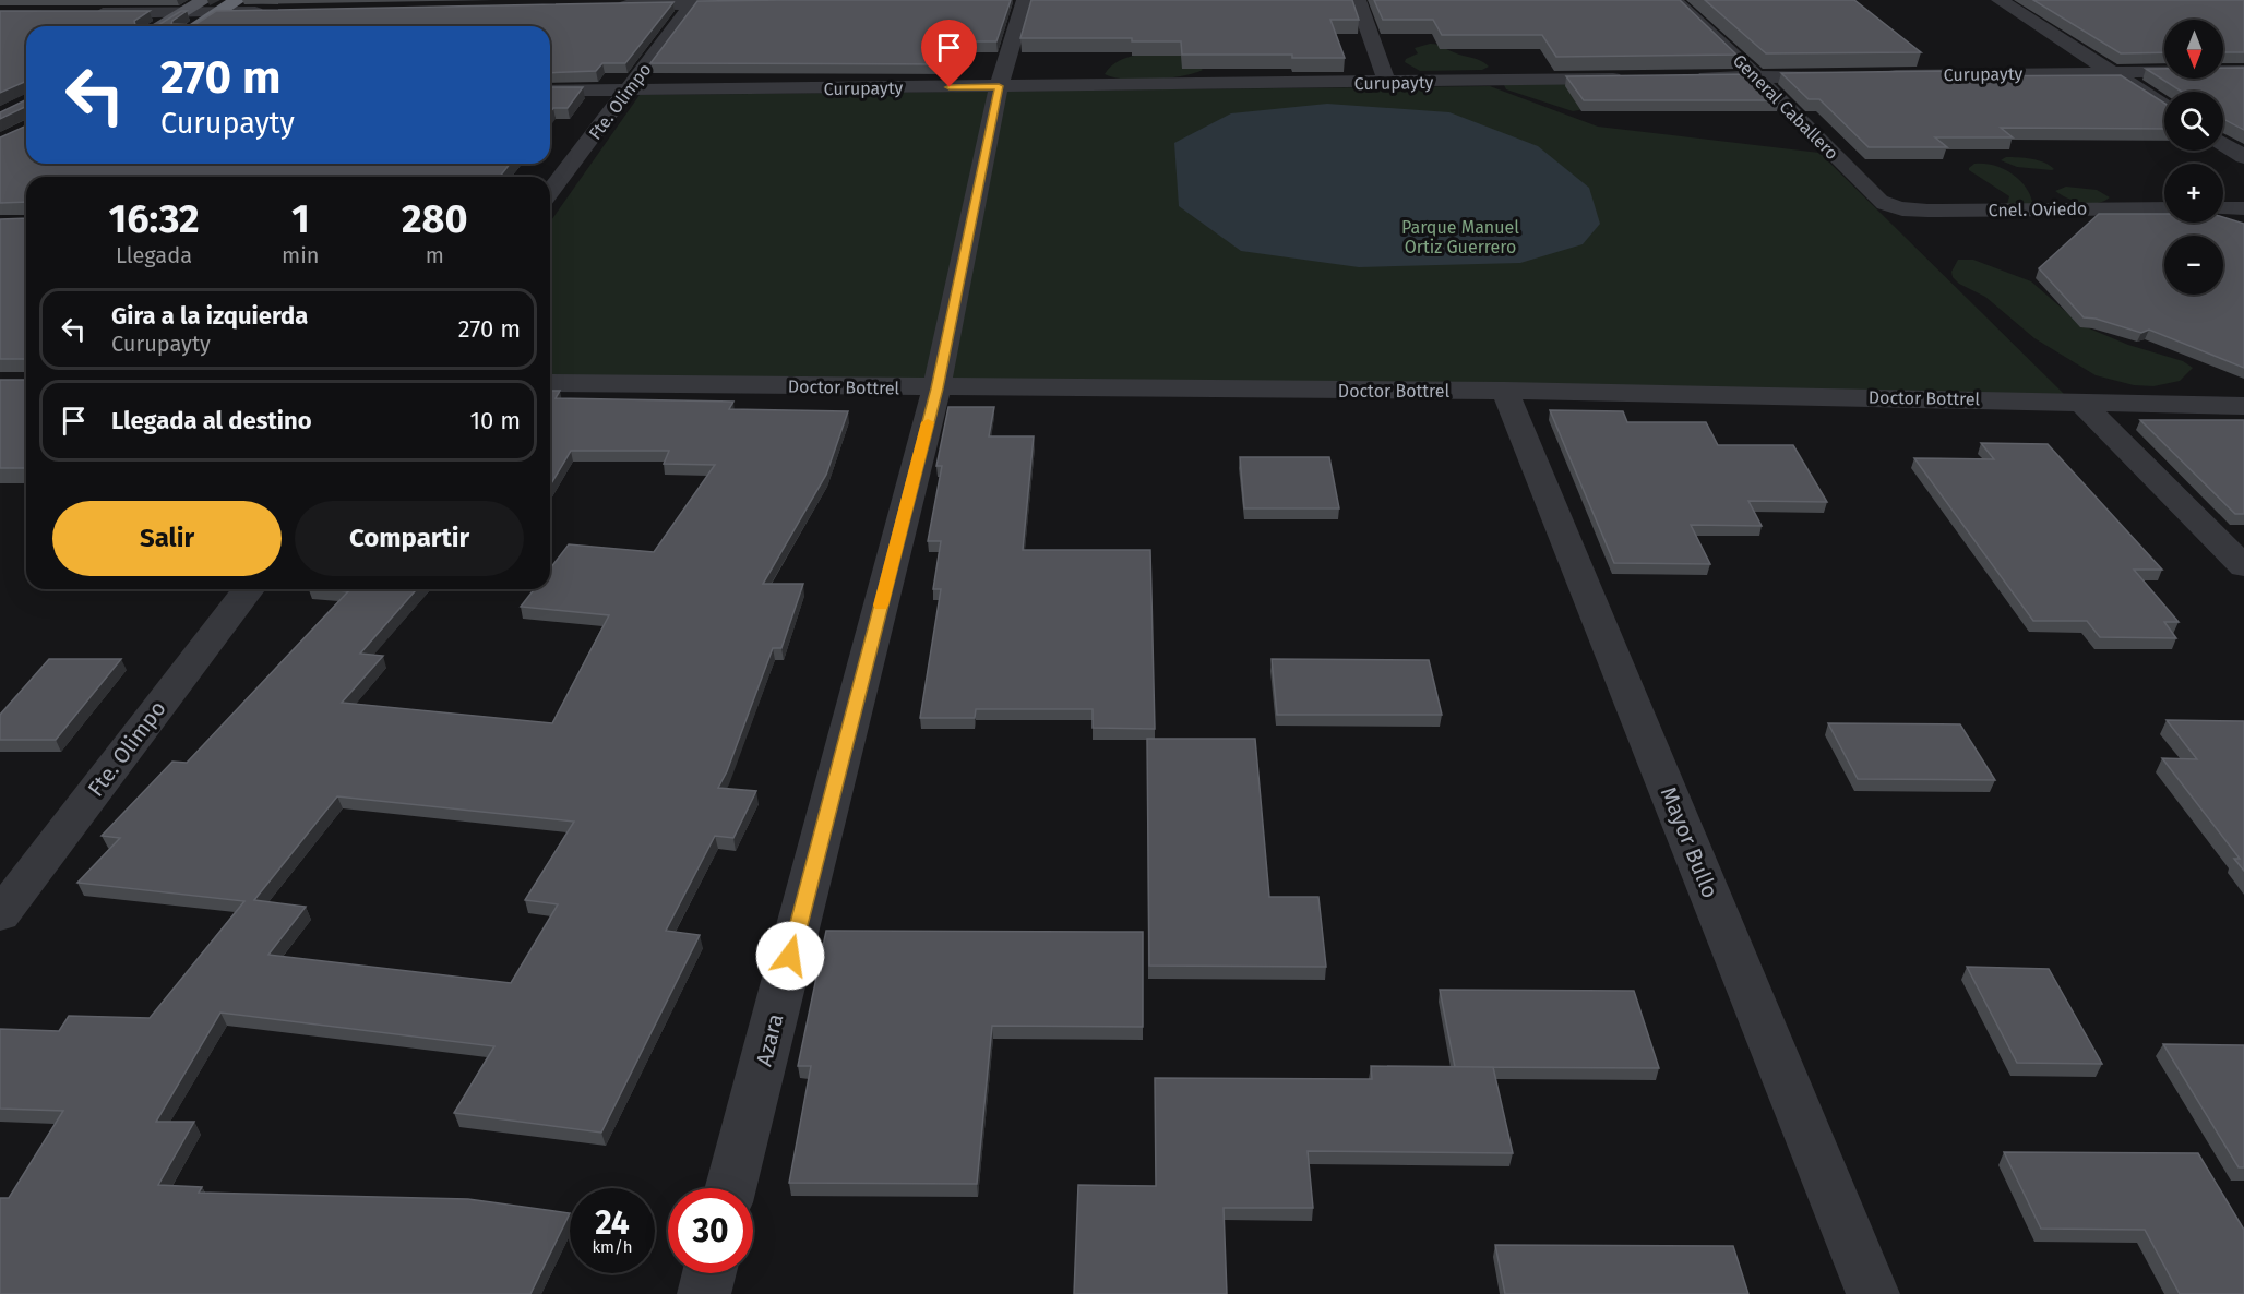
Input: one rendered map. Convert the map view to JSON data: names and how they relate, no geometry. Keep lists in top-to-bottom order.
{
  "streets": {
    "street": [
      "Curupayty",
      "Fte. Olimpo",
      "General Caballero",
      "Cnel. Oviedo",
      "Doctor Bottrel",
      "Mayor Bullo",
      "Azara"
    ]
  },
  "crossings": [
    ["Curupayty", "Fte. Olimpo"],
    ["Curupayty", "Azara"],
    ["General Caballero", "Cnel. Oviedo"],
    ["Doctor Bottrel", "Mayor Bullo"],
    ["Doctor Bottrel", "Azara"]
  ],
  "parks": ["Parque Manuel Ortiz Guerrero"],
  "north": "bottom",
  "page": {
    "map_buttons": ["+", "−"],
    "turn": ["270 m", "Curupayty"],
    "eta": [
      "16:32",
      "Llegada",
      "1",
      "min",
      "280",
      "m"
    ],
    "list": [
      {
        "name": "Gira a la izquierda",
        "note": "Curupayty",
        "value": "270 m"
      },
      {
        "name": "Llegada al destino",
        "value": "10 m"
      }
    ],
    "buttons": ["Salir", "Compartir"],
    "speed": "24 km/h",
    "limit": "30"
  }
}
